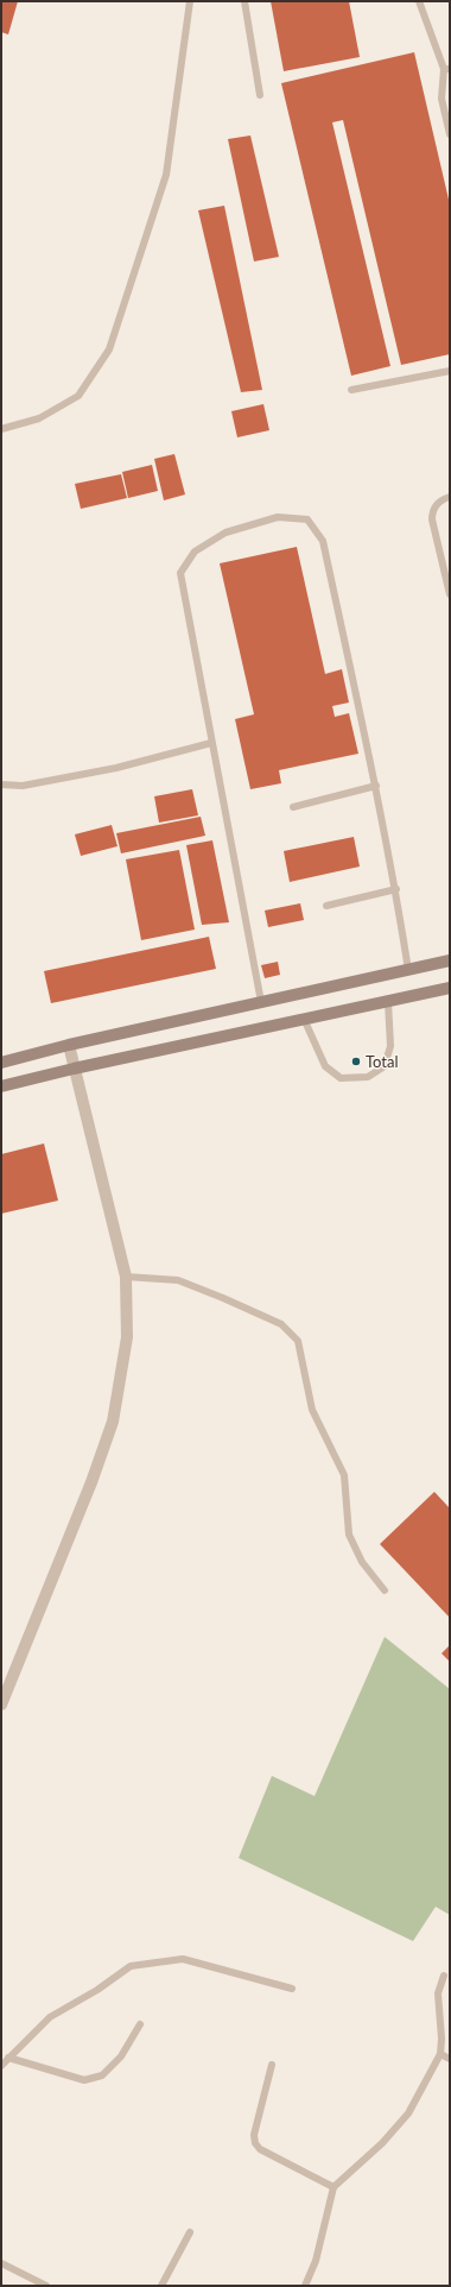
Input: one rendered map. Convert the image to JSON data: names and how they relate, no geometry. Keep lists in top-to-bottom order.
{
  "places": ["Total"]
}
